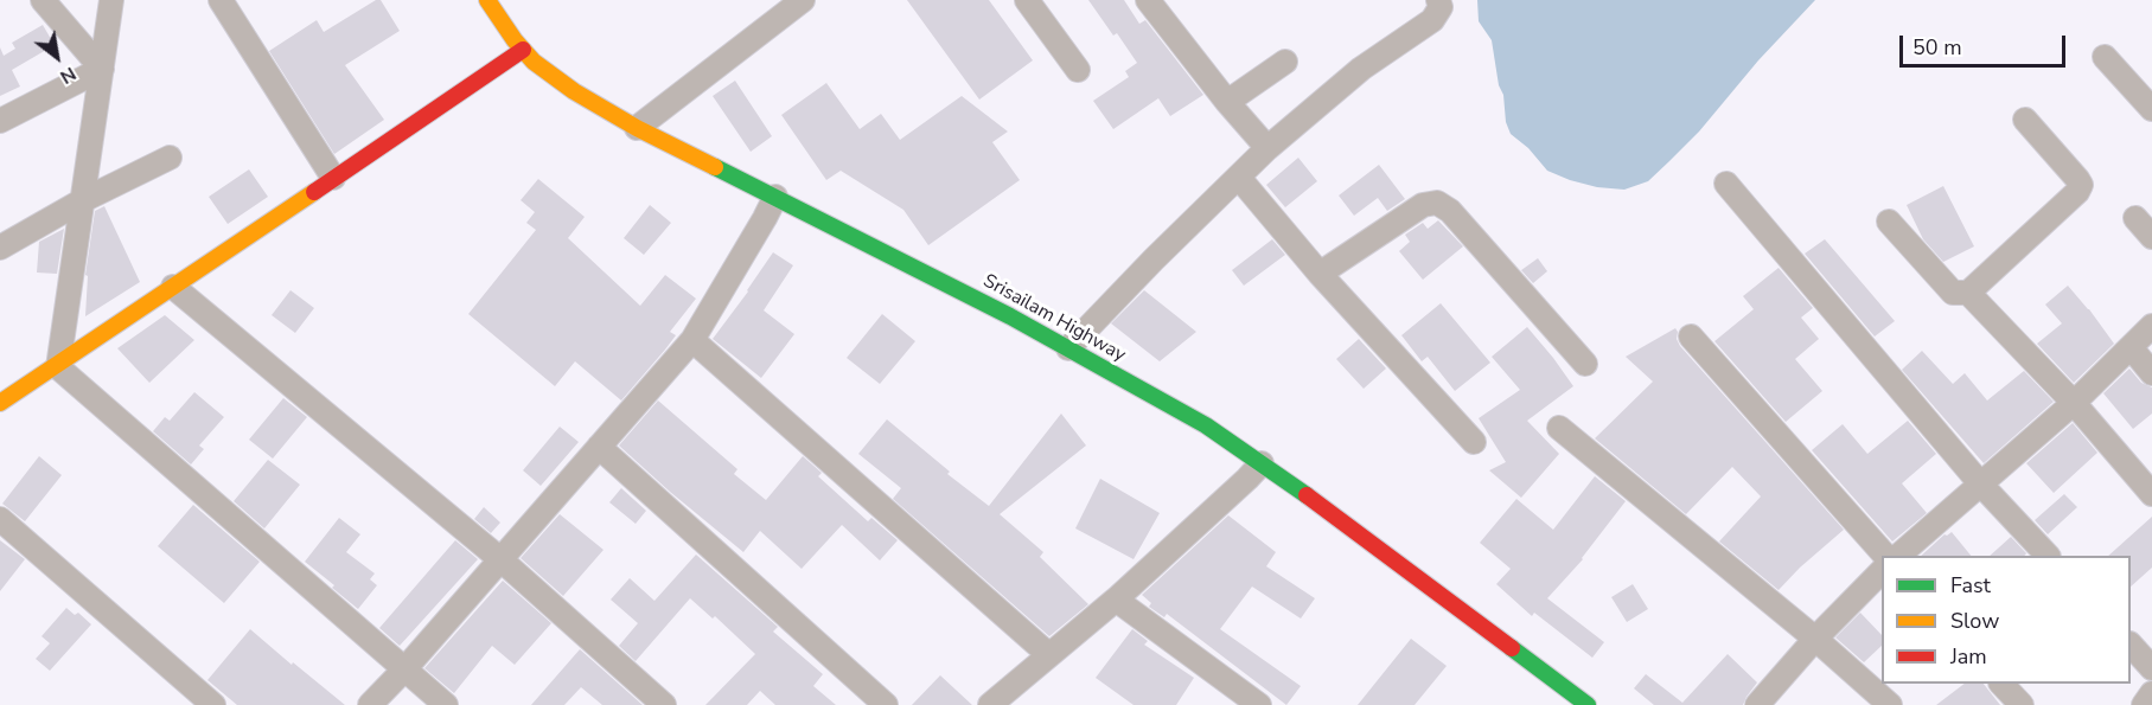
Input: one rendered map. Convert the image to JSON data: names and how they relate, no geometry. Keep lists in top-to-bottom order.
{
  "streets": {
    "main road": ["Srisailam Highway"]
  },
  "legend": ["Fast", "Slow", "Jam"],
  "scale_bar": "50 m",
  "north": "bottom right"
}
